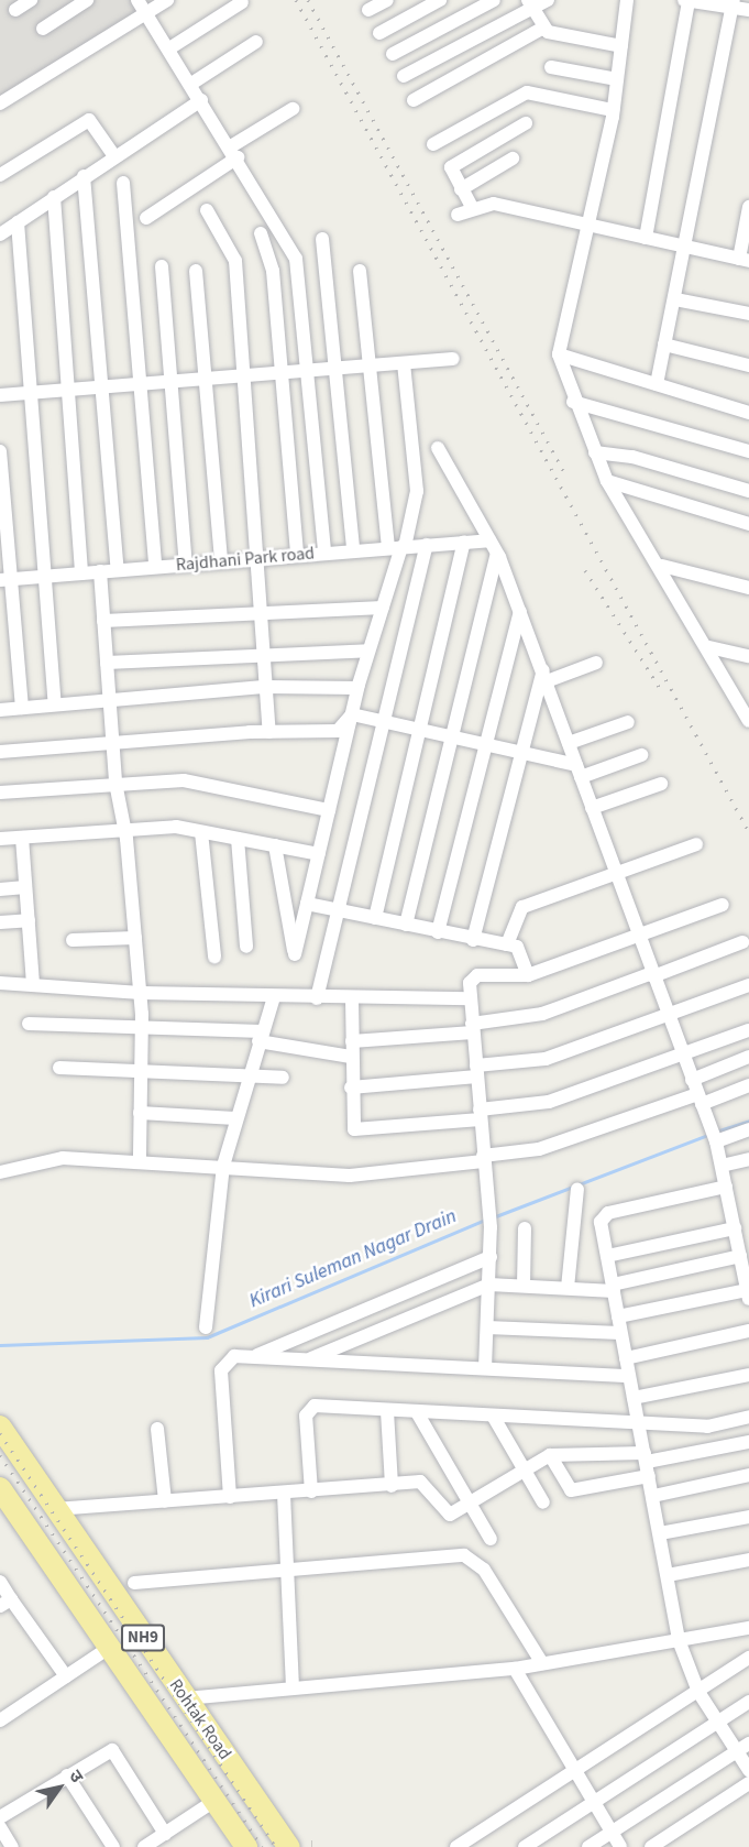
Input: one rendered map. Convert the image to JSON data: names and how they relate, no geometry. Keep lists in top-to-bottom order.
{
  "streets": {
    "highway": ["NH9", "Rohtak Road"],
    "street": ["Rajdhani Park road"]
  },
  "water": ["Kirari Suleman Nagar Drain"],
  "north": "top right"
}
